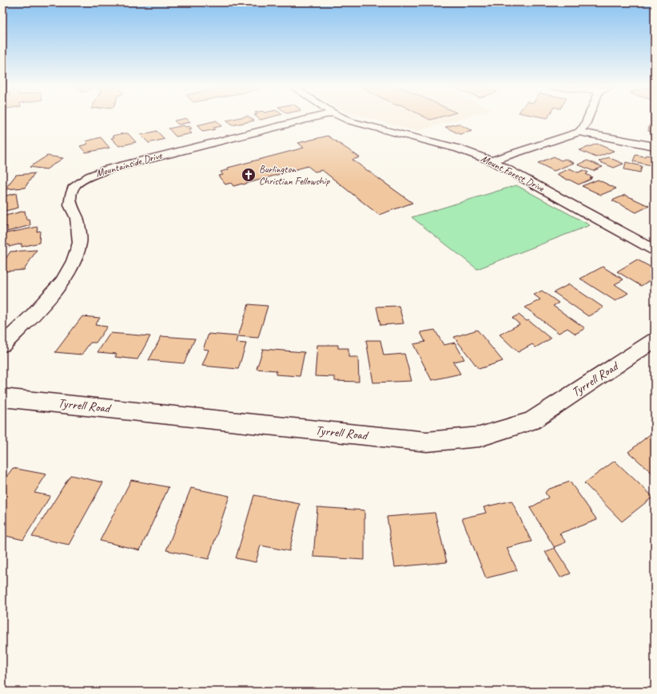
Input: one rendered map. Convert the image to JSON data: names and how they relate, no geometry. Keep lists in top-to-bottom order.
{
  "streets": {
    "street": ["Mountainside Drive", "Mount Forest Drive", "Tyrrell Road"]
  },
  "places": {
    "church": ["Burlington Christian Fellowship"]
  }
}
